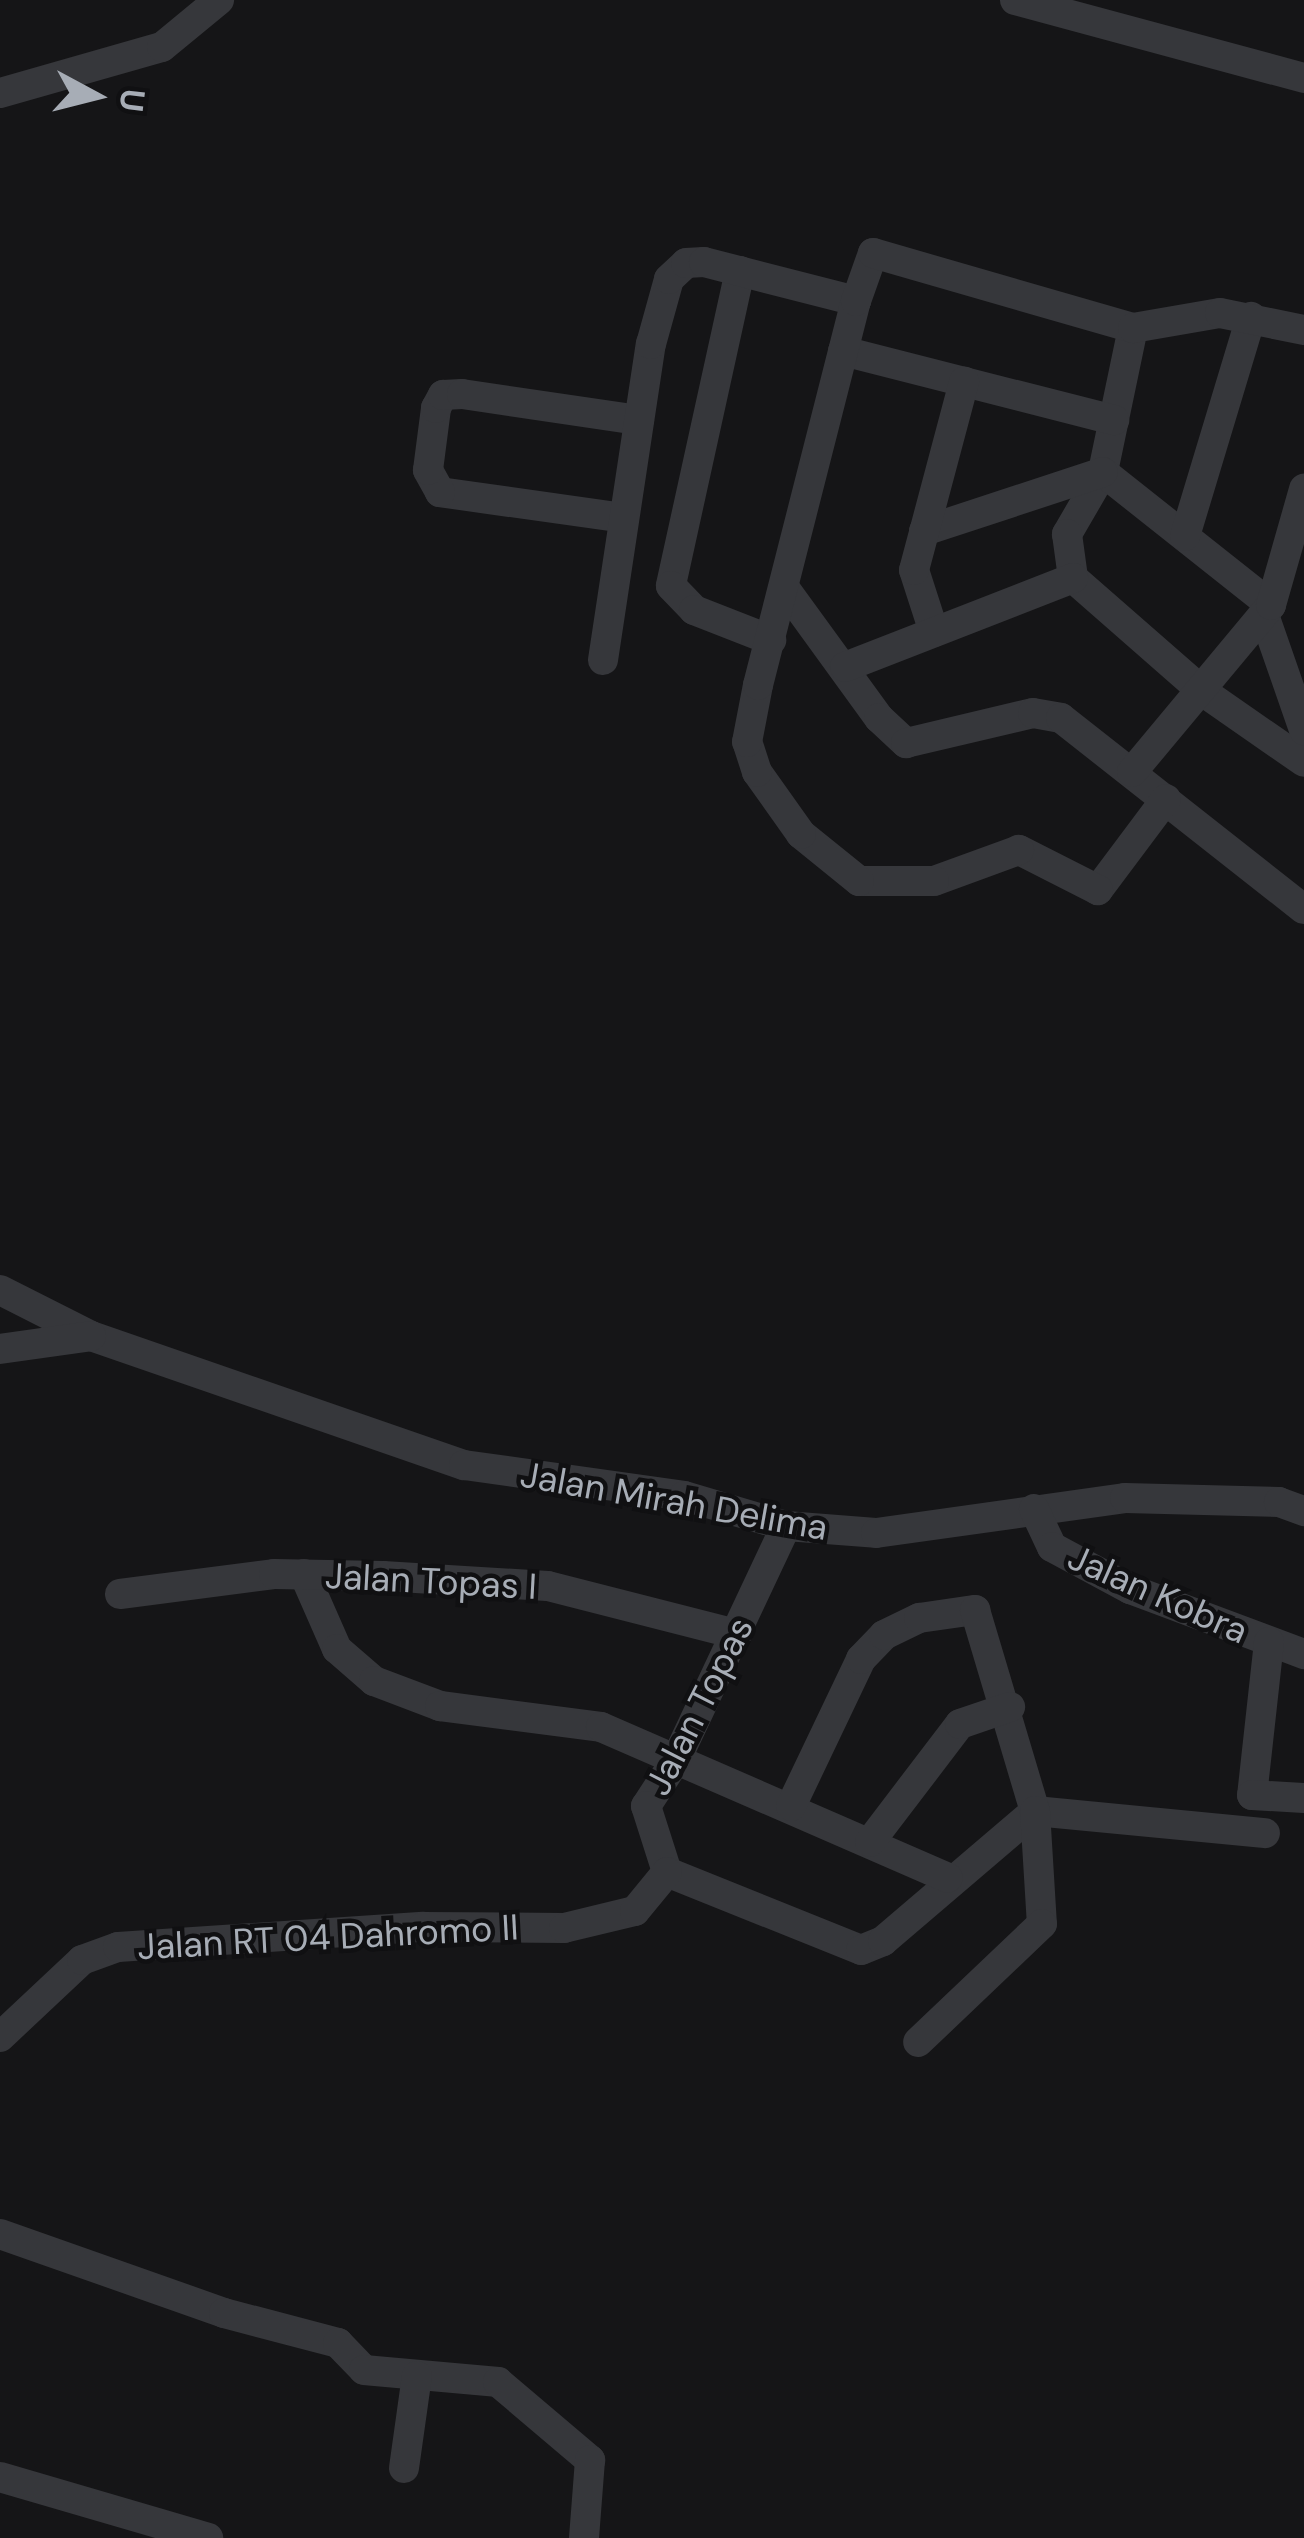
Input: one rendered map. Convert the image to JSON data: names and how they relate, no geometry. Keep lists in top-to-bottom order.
{
  "streets": {
    "street": [
      "Jalan Mirah Delima",
      "Jalan Topas I",
      "Jalan Kobra",
      "Jalan Topas",
      "Jalan RT 04 Dahromo II"
    ]
  },
  "crossings": [
    ["Jalan Mirah Delima", "Jalan Kobra"],
    ["Jalan Mirah Delima", "Jalan Topas"],
    ["Jalan Topas I", "Jalan Topas"],
    ["Jalan Topas", "Jalan RT 04 Dahromo II"]
  ],
  "north": "right"
}
